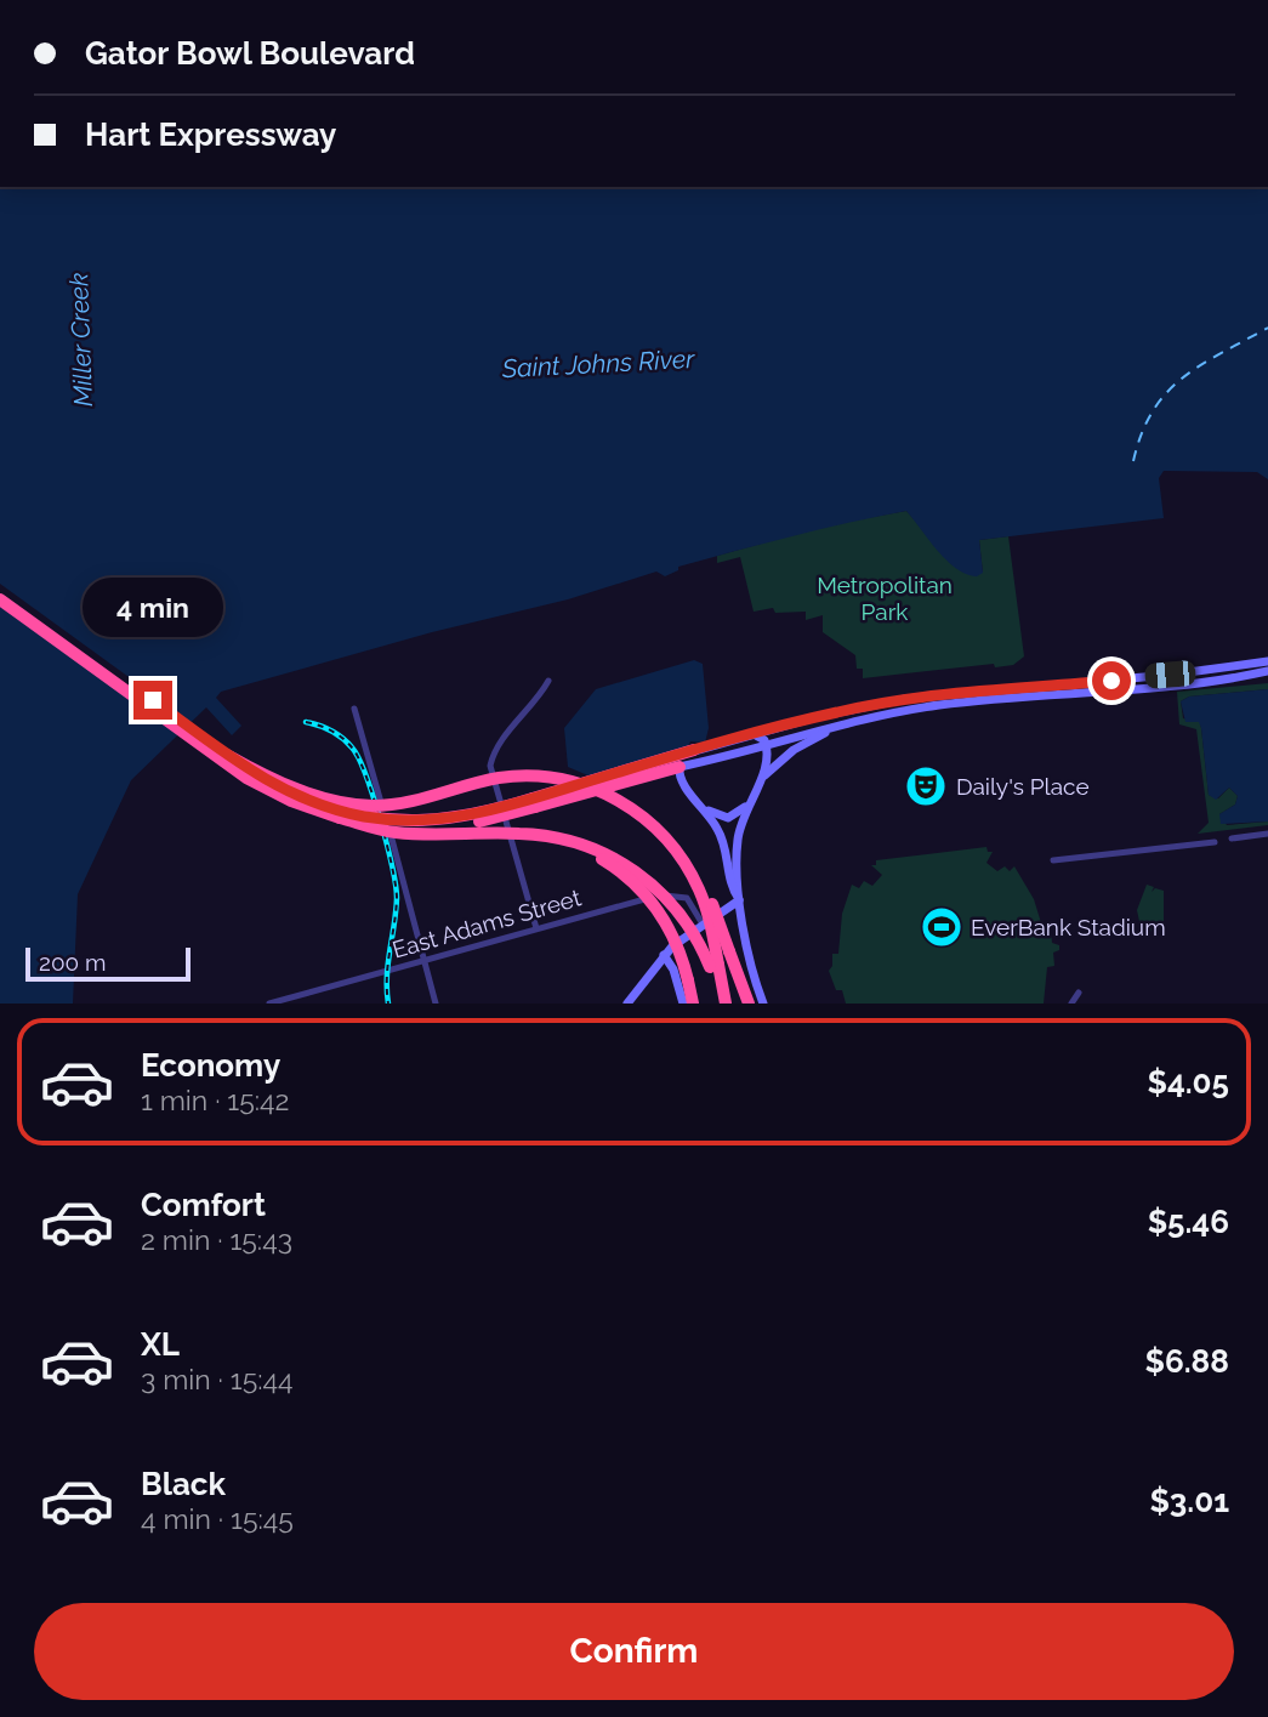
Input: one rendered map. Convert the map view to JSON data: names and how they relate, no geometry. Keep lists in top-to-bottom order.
{
  "streets": {
    "street": ["East Adams Street"]
  },
  "water": ["Miller Creek", "Saint Johns River"],
  "parks": ["Metropolitan Park"],
  "places": {
    "theatre": ["Daily's Place"],
    "sports": ["EverBank Stadium"]
  },
  "scale_bar": "200 m",
  "page": {
    "banner": ["Gator Bowl Boulevard", "Hart Expressway"],
    "bubble": "4 min",
    "scale": "200 m",
    "list": [
      {
        "name": "Economy",
        "note": "1 min · 15:42",
        "value": "$4.05"
      },
      {
        "name": "Comfort",
        "note": "2 min · 15:43",
        "value": "$5.46"
      },
      {
        "name": "XL",
        "note": "3 min · 15:44",
        "value": "$6.88"
      },
      {
        "name": "Black",
        "note": "4 min · 15:45",
        "value": "$3.01"
      }
    ],
    "buttons": "Confirm"
  }
}
